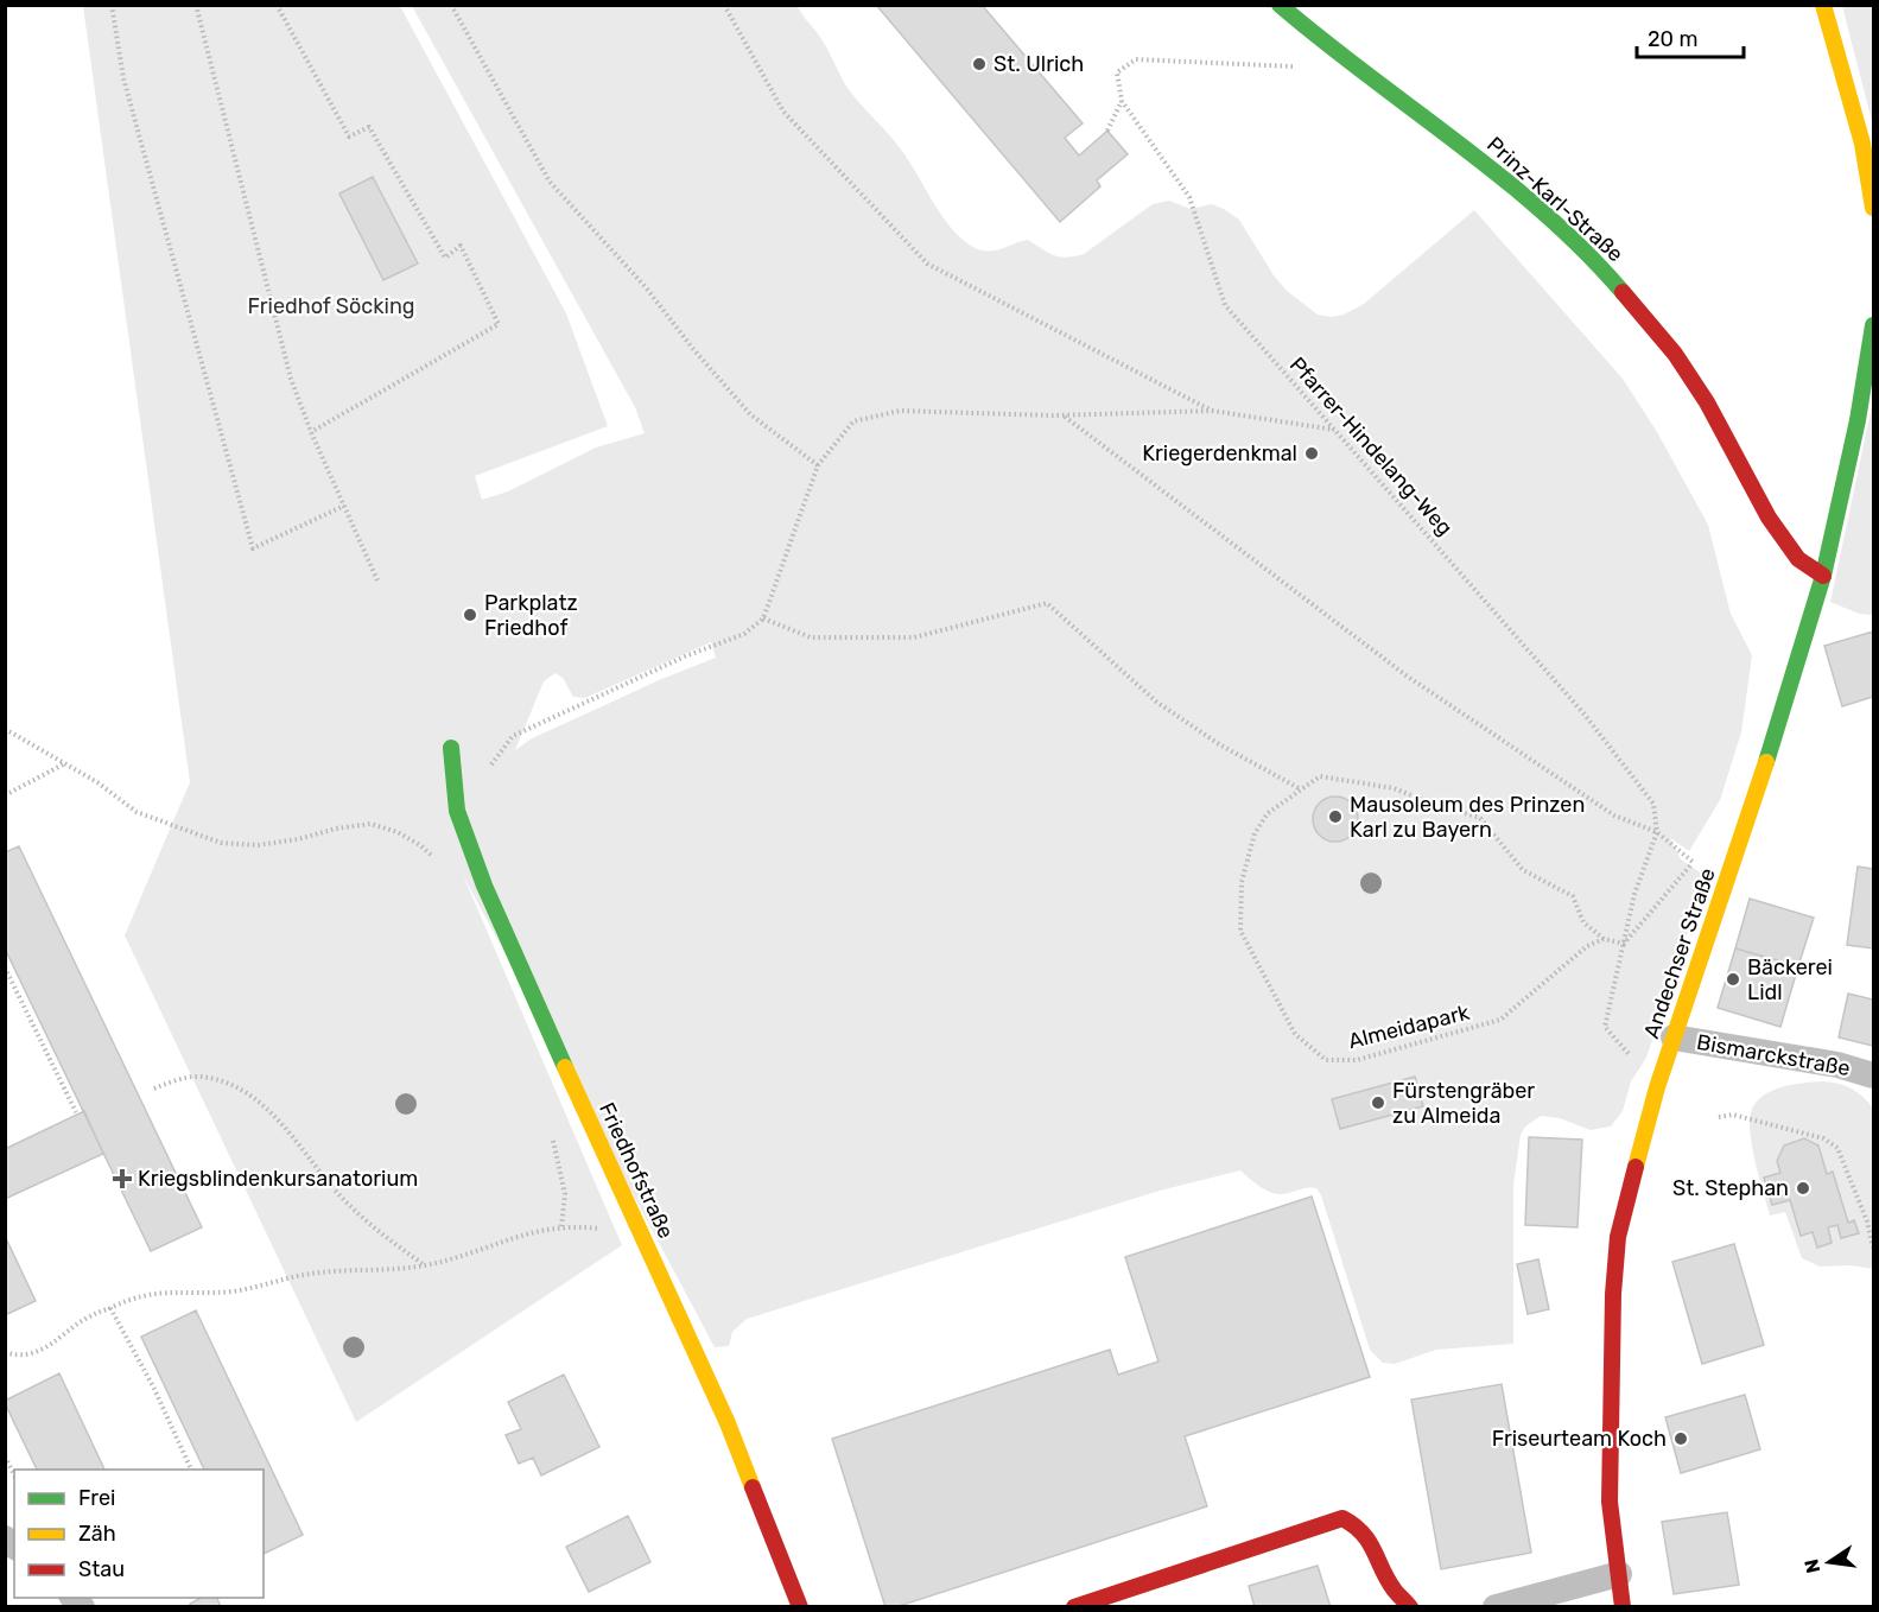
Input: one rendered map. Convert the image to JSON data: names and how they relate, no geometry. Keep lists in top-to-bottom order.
{
  "streets": {
    "street": [
      "Prinz-Karl-Straße",
      "Andechser Straße",
      "Bismarckstraße",
      "Friedhofstraße"
    ],
    "path": ["Pfarrer-Hindelang-Weg", "Almeidapark"]
  },
  "crossings": [
    ["Prinz-Karl-Straße", "Andechser Straße"],
    ["Andechser Straße", "Bismarckstraße"]
  ],
  "parks": ["Friedhof Söcking"],
  "places": {
    "other": [
      "St. Ulrich",
      "Kriegerdenkmal",
      "Parkplatz Friedhof",
      "Mausoleum des Prinzen Karl zu Bayern",
      "Bäckerei Lidl",
      "Fürstengräber zu Almeida",
      "St. Stephan",
      "Friseurteam Koch"
    ],
    "health": ["Kriegsblindenkursanatorium"]
  },
  "legend": ["Frei", "Zäh", "Stau"],
  "scale_bar": "20 m",
  "north": "left"
}
